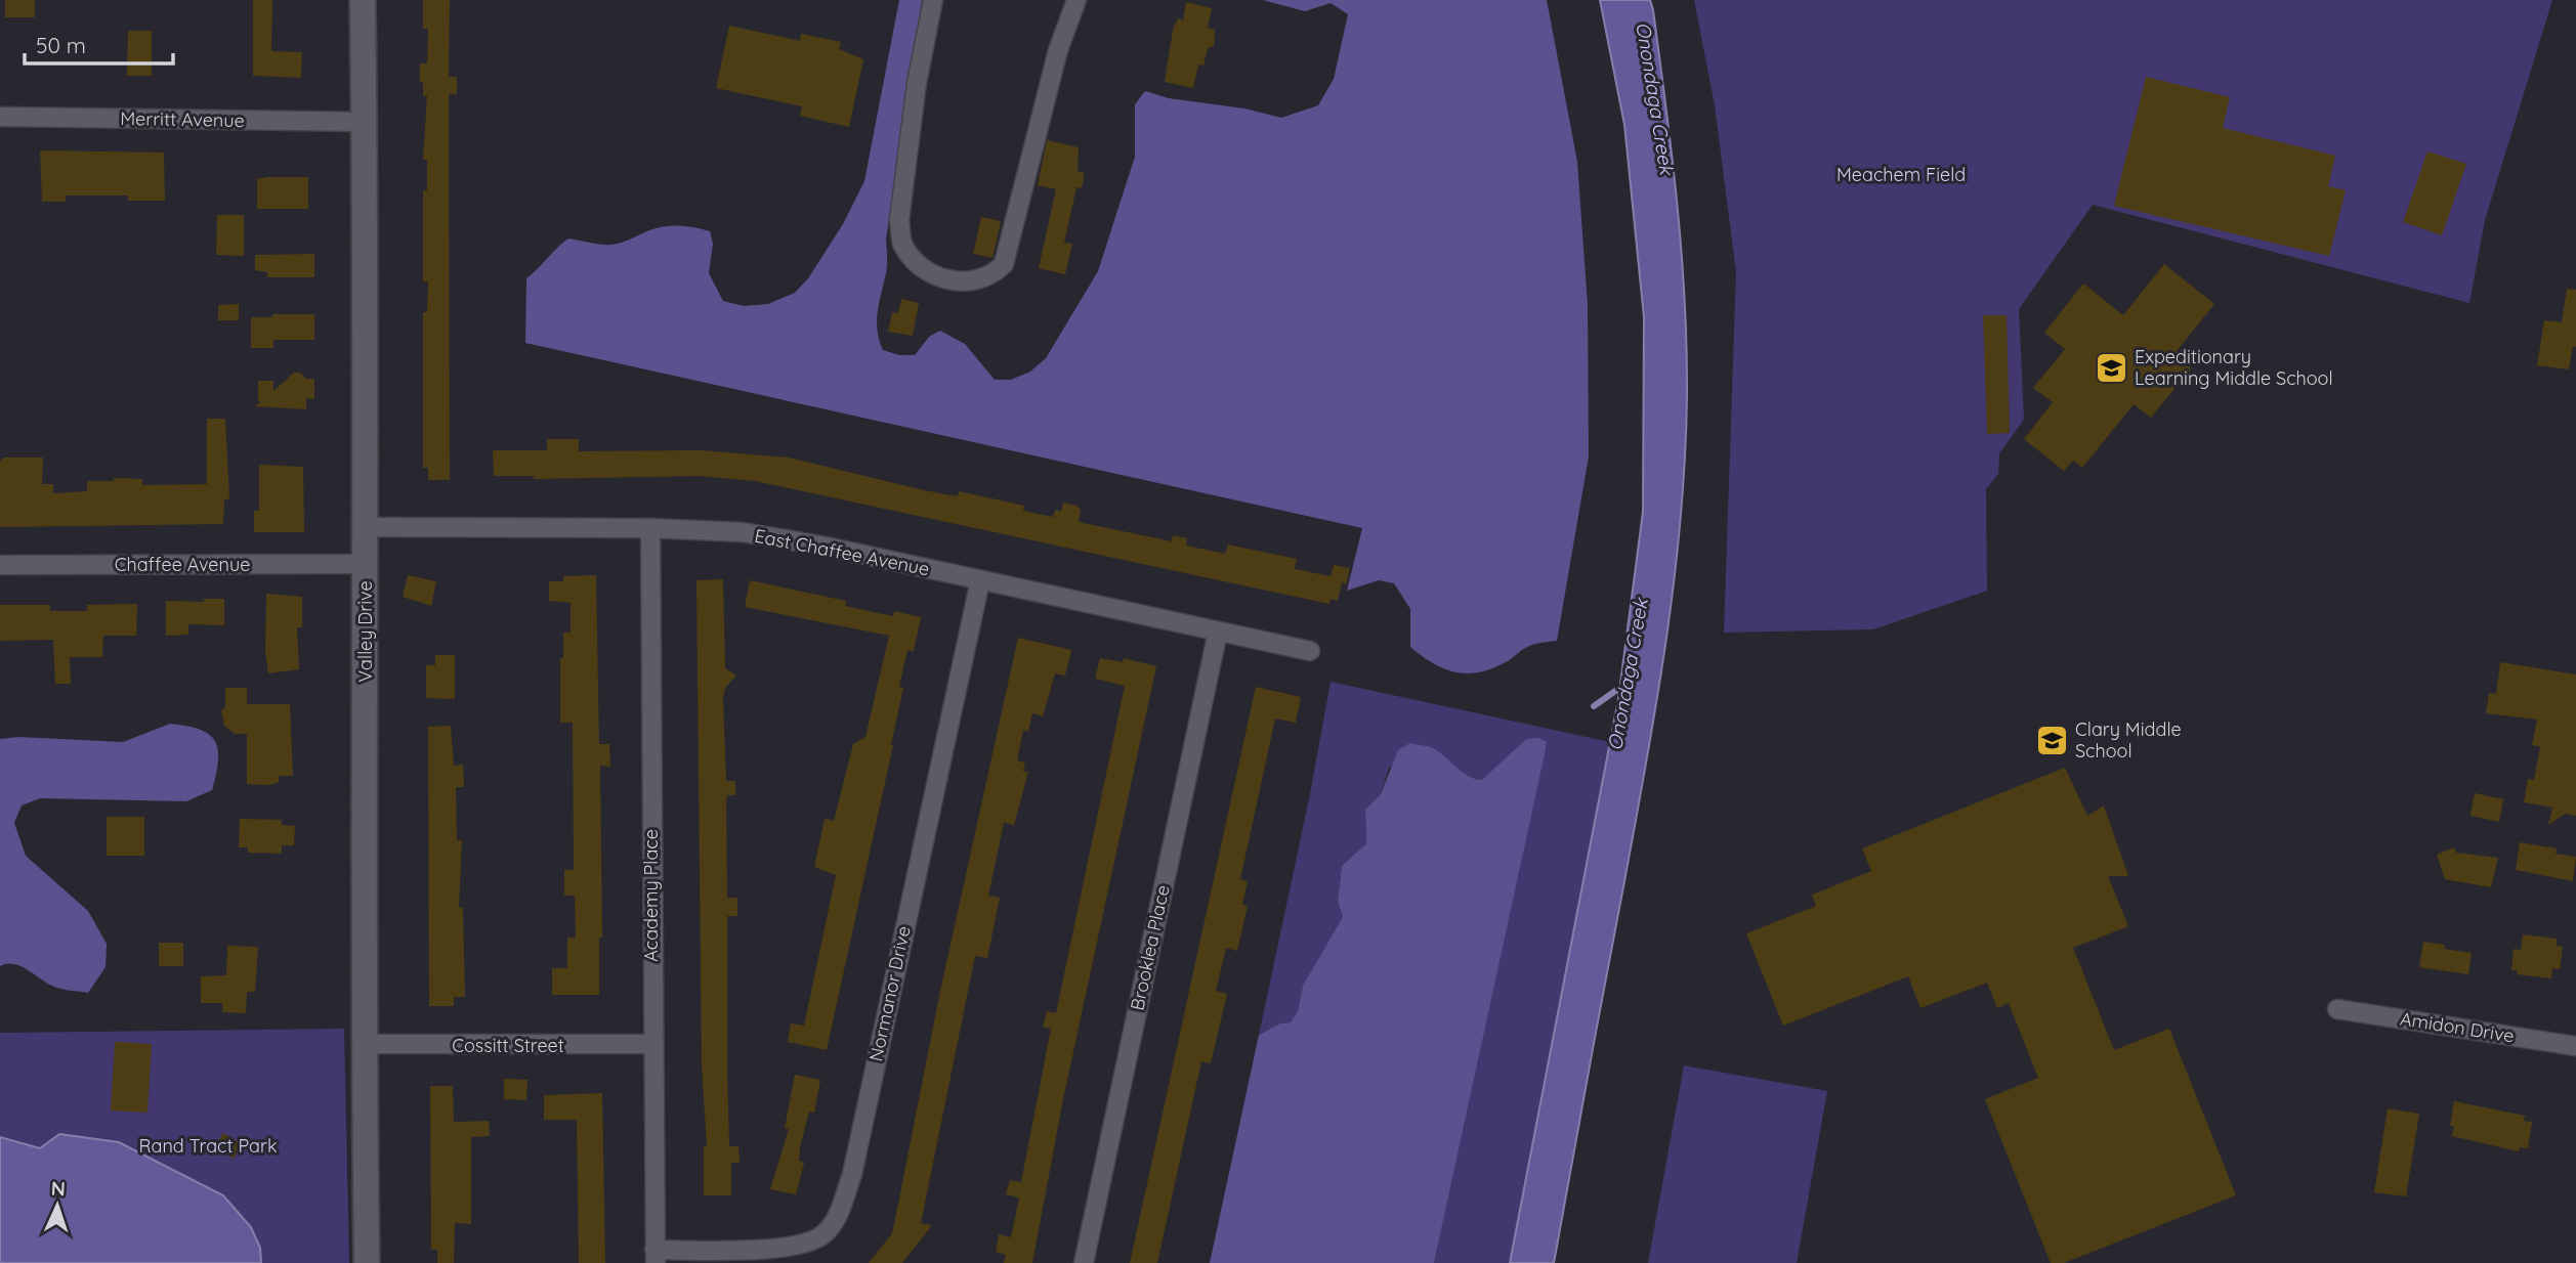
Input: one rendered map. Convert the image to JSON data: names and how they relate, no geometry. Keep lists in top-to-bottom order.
{
  "streets": {
    "main road": ["Valley Drive"],
    "street": [
      "Merritt Avenue",
      "East Chaffee Avenue",
      "Chaffee Avenue",
      "Academy Place",
      "Brooklea Place",
      "Normanor Drive",
      "Amidon Drive",
      "Cossitt Street"
    ]
  },
  "crossings": [
    ["Merritt Avenue", "Valley Drive"],
    ["East Chaffee Avenue", "Valley Drive"],
    ["East Chaffee Avenue", "Academy Place"],
    ["East Chaffee Avenue", "Brooklea Place"],
    ["East Chaffee Avenue", "Normanor Drive"],
    ["Chaffee Avenue", "Valley Drive"],
    ["Valley Drive", "Cossitt Street"],
    ["Academy Place", "Normanor Drive"],
    ["Academy Place", "Cossitt Street"]
  ],
  "water": ["Onondaga Creek"],
  "parks": ["Meachem Field", "Rand Tract Park"],
  "places": {
    "school or university": ["Expeditionary Learning Middle School", "Clary Middle School"]
  },
  "scale_bar": "50 m",
  "north": "top"
}
